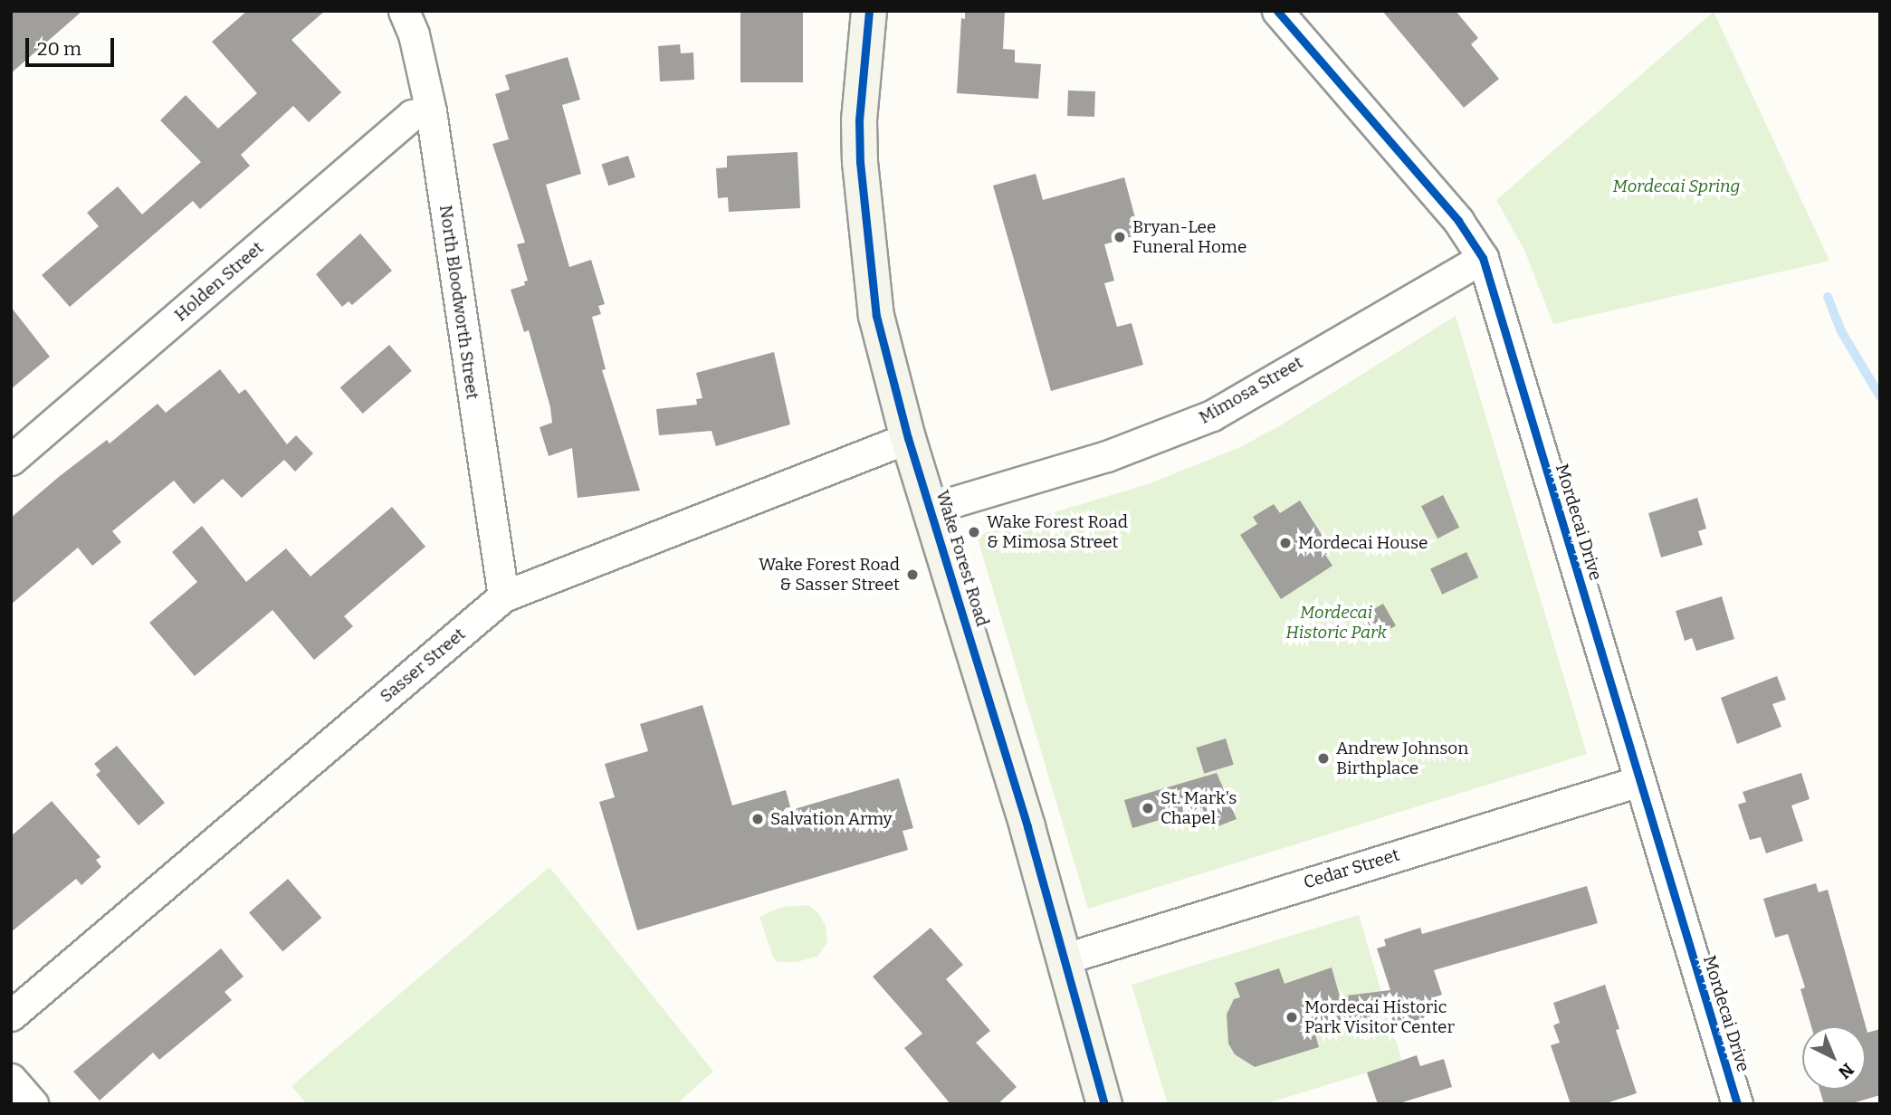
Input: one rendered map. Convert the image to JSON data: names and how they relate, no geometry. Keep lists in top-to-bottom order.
{
  "streets": {
    "main road": ["Wake Forest Road"],
    "street": [
      "Holden Street",
      "North Bloodworth Street",
      "Mimosa Street",
      "Mordecai Drive",
      "Sasser Street",
      "Cedar Street"
    ]
  },
  "crossings": [
    ["Holden Street", "North Bloodworth Street"],
    ["North Bloodworth Street", "Sasser Street"],
    ["Mimosa Street", "Mordecai Drive"],
    ["Mimosa Street", "Wake Forest Road"],
    ["Mordecai Drive", "Cedar Street"],
    ["Wake Forest Road", "Sasser Street"],
    ["Wake Forest Road", "Cedar Street"]
  ],
  "parks": ["Mordecai Spring", "Mordecai Historic Park"],
  "places": [
    "Bryan-Lee Funeral Home",
    "Wake Forest Road & Mimosa Street",
    "Mordecai House",
    "Wake Forest Road & Sasser Street",
    "Andrew Johnson Birthplace",
    "St. Mark's Chapel",
    "Salvation Army",
    "Mordecai Historic Park Visitor Center"
  ],
  "scale_bar": "20 m",
  "north": "bottom right"
}
